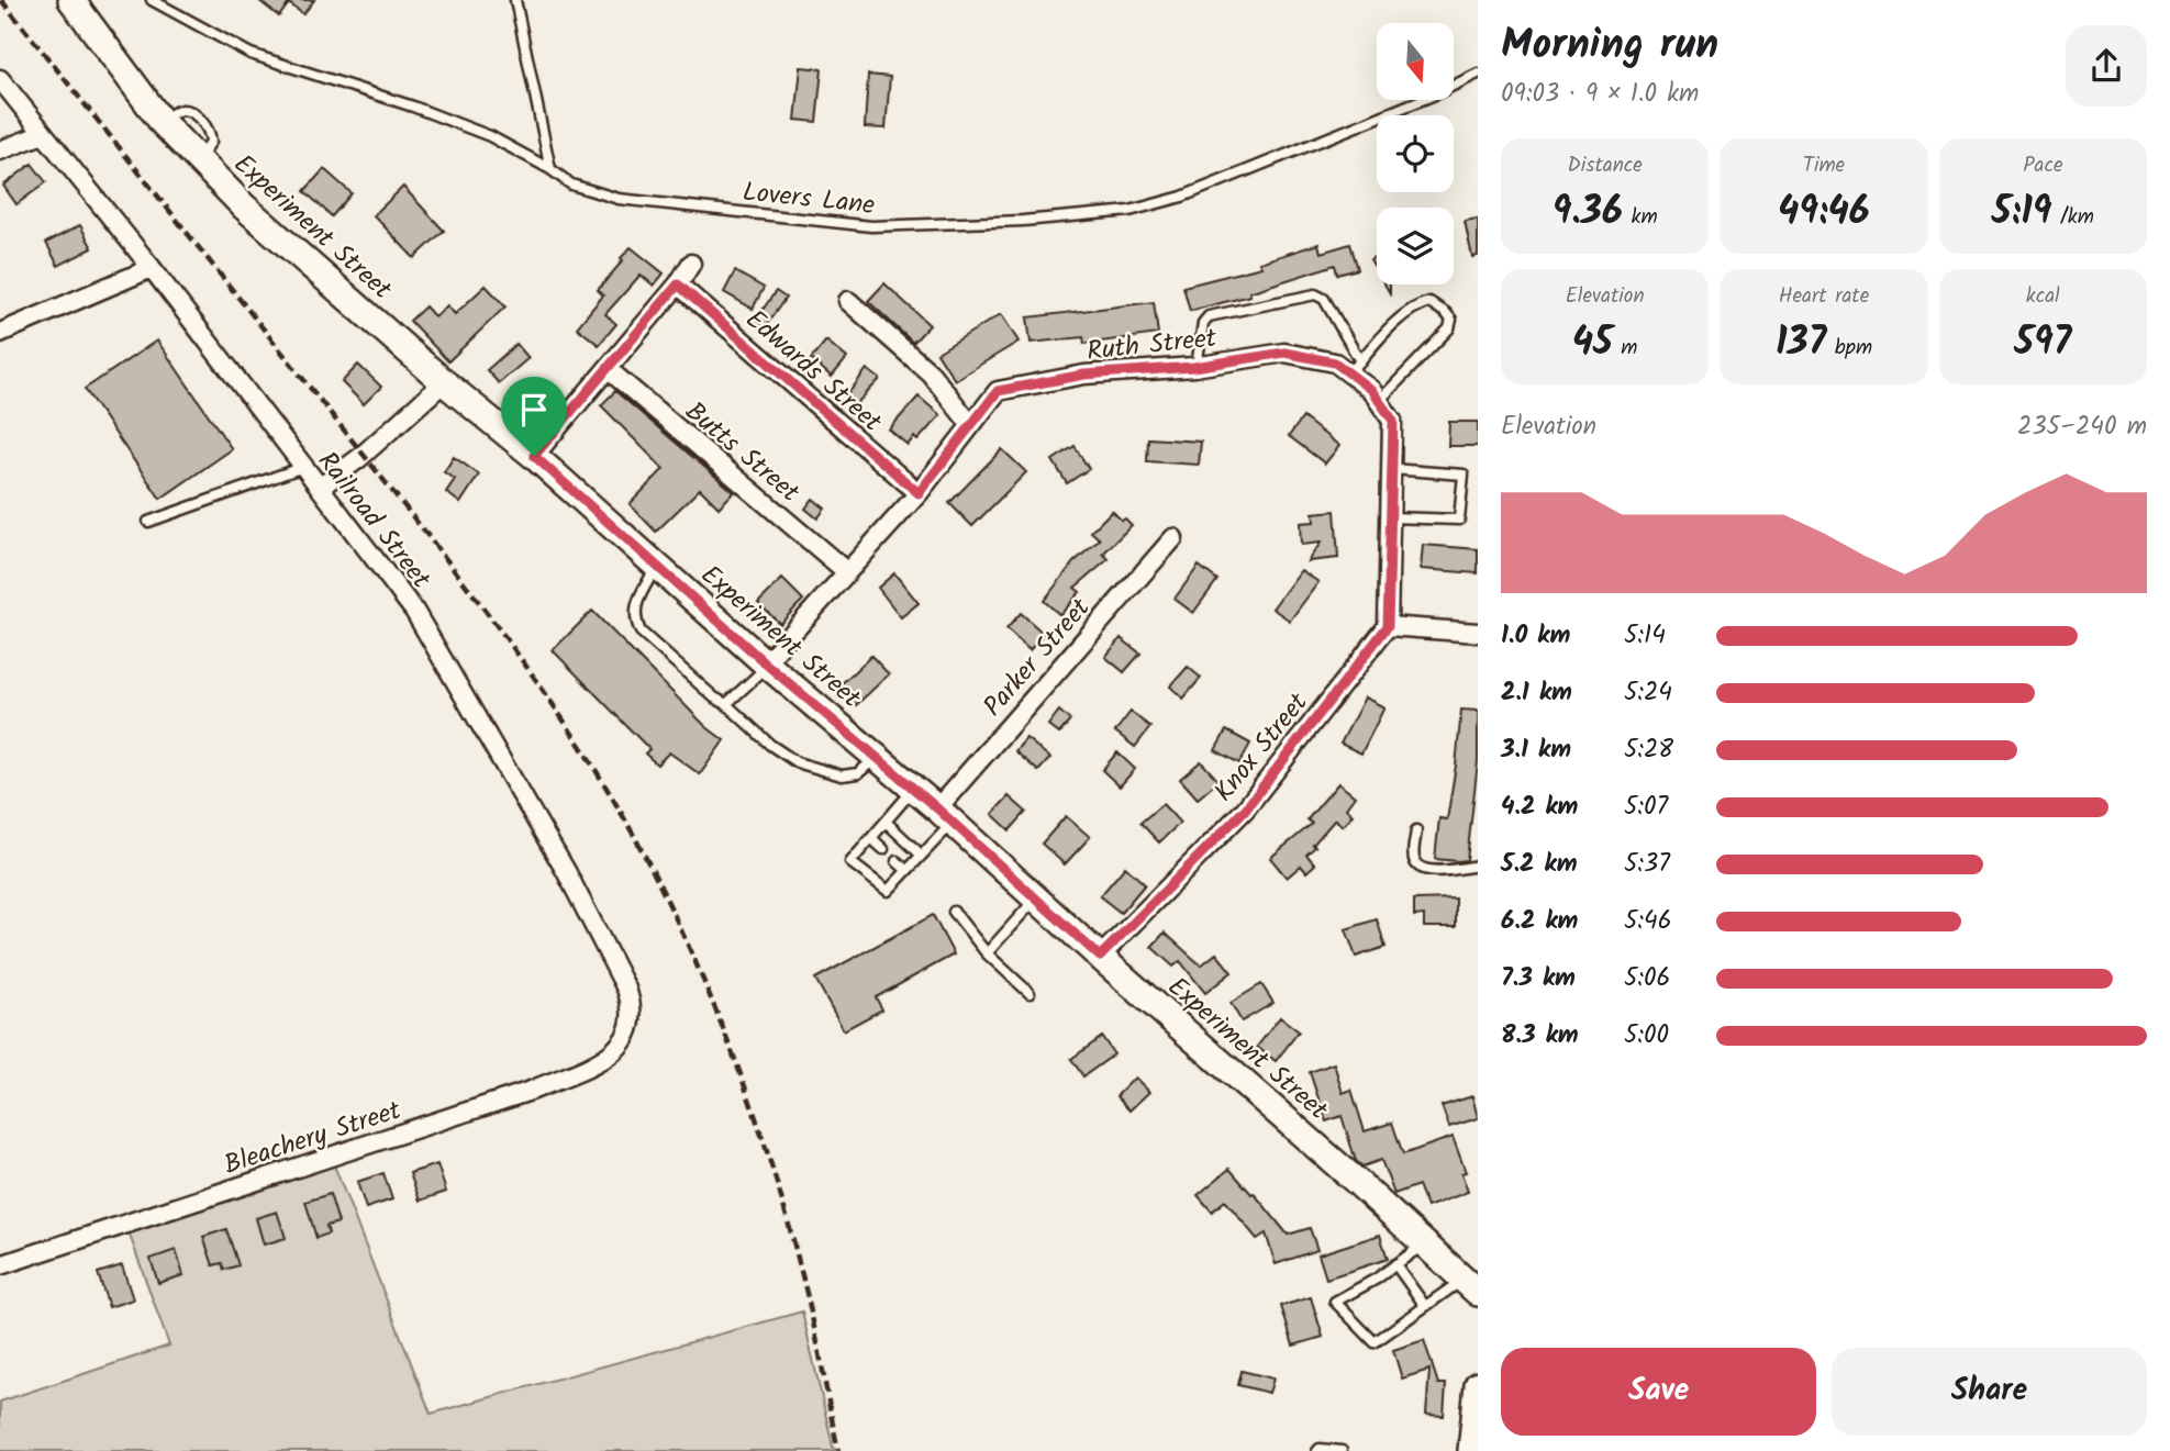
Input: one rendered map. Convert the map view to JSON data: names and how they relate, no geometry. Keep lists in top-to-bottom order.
{
  "streets": {
    "main road": ["Experiment Street"],
    "street": [
      "Ruth Street",
      "Edwards Street",
      "Butts Street",
      "Railroad Street",
      "Parker Street",
      "Knox Street",
      "Bleachery Street"
    ],
    "lane": ["Lovers Lane"]
  },
  "crossings": [
    ["Experiment Street", "Ruth Street"],
    ["Experiment Street", "Parker Street"],
    ["Experiment Street", "Knox Street"],
    ["Ruth Street", "Edwards Street"],
    ["Ruth Street", "Butts Street"],
    ["Ruth Street", "Knox Street"],
    ["Railroad Street", "Bleachery Street"]
  ],
  "north": "bottom",
  "page": {
    "heading": ["Morning run", "09:03 · 9 × 1.0 km"],
    "stats": [
      ["Distance", "9.36 km"],
      ["Time", "49:46"],
      ["Pace", "5:19 /km"],
      ["Elevation", "45 m"],
      ["Heart rate", "137 bpm"],
      ["kcal", "597"]
    ],
    "chart": ["Elevation", "235–240 m"],
    "list": [
      {
        "name": "1.0 km",
        "note": "5:14"
      },
      {
        "name": "2.1 km",
        "note": "5:24"
      },
      {
        "name": "3.1 km",
        "note": "5:28"
      },
      {
        "name": "4.2 km",
        "note": "5:07"
      },
      {
        "name": "5.2 km",
        "note": "5:37"
      },
      {
        "name": "6.2 km",
        "note": "5:46"
      },
      {
        "name": "7.3 km",
        "note": "5:06"
      },
      {
        "name": "8.3 km",
        "note": "5:00"
      }
    ],
    "buttons": ["Save", "Share"]
  }
}
